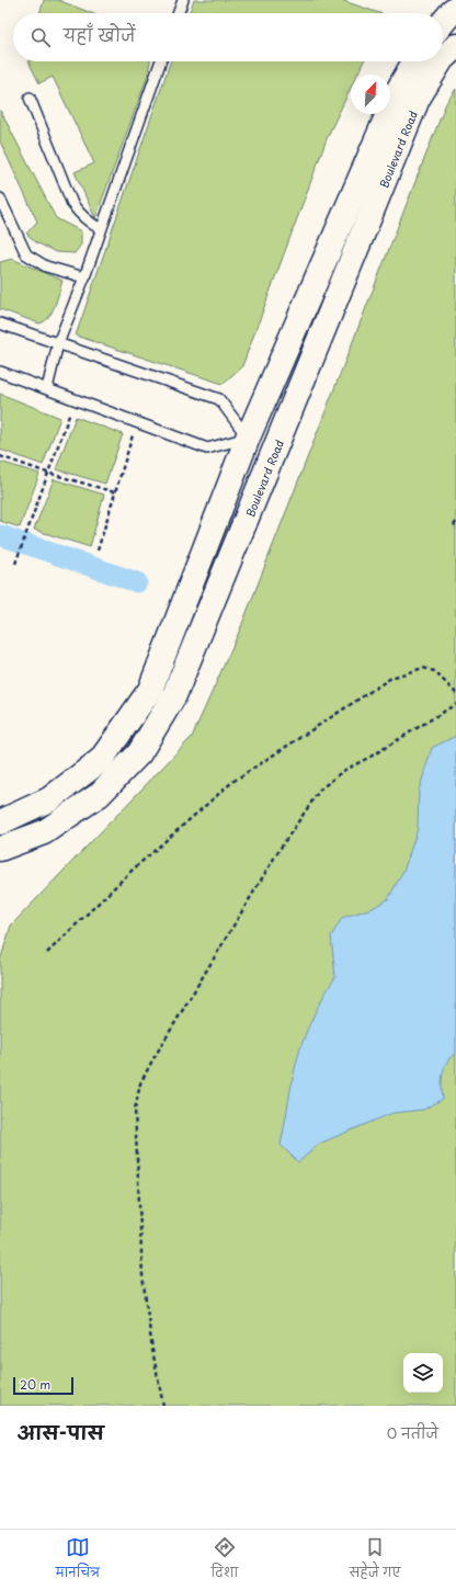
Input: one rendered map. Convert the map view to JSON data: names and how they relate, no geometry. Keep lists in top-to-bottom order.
{
  "streets": {
    "main road": ["Boulevard Road"]
  },
  "scale_bar": "20 m",
  "north": "top right",
  "page": {
    "search": "यहाँ खोजें",
    "scale": "20 m",
    "heading": ["आस-पास", "0 नतीजे"],
    "nav": ["मानचित्र", "दिशा", "सहेजे गए"]
  }
}
